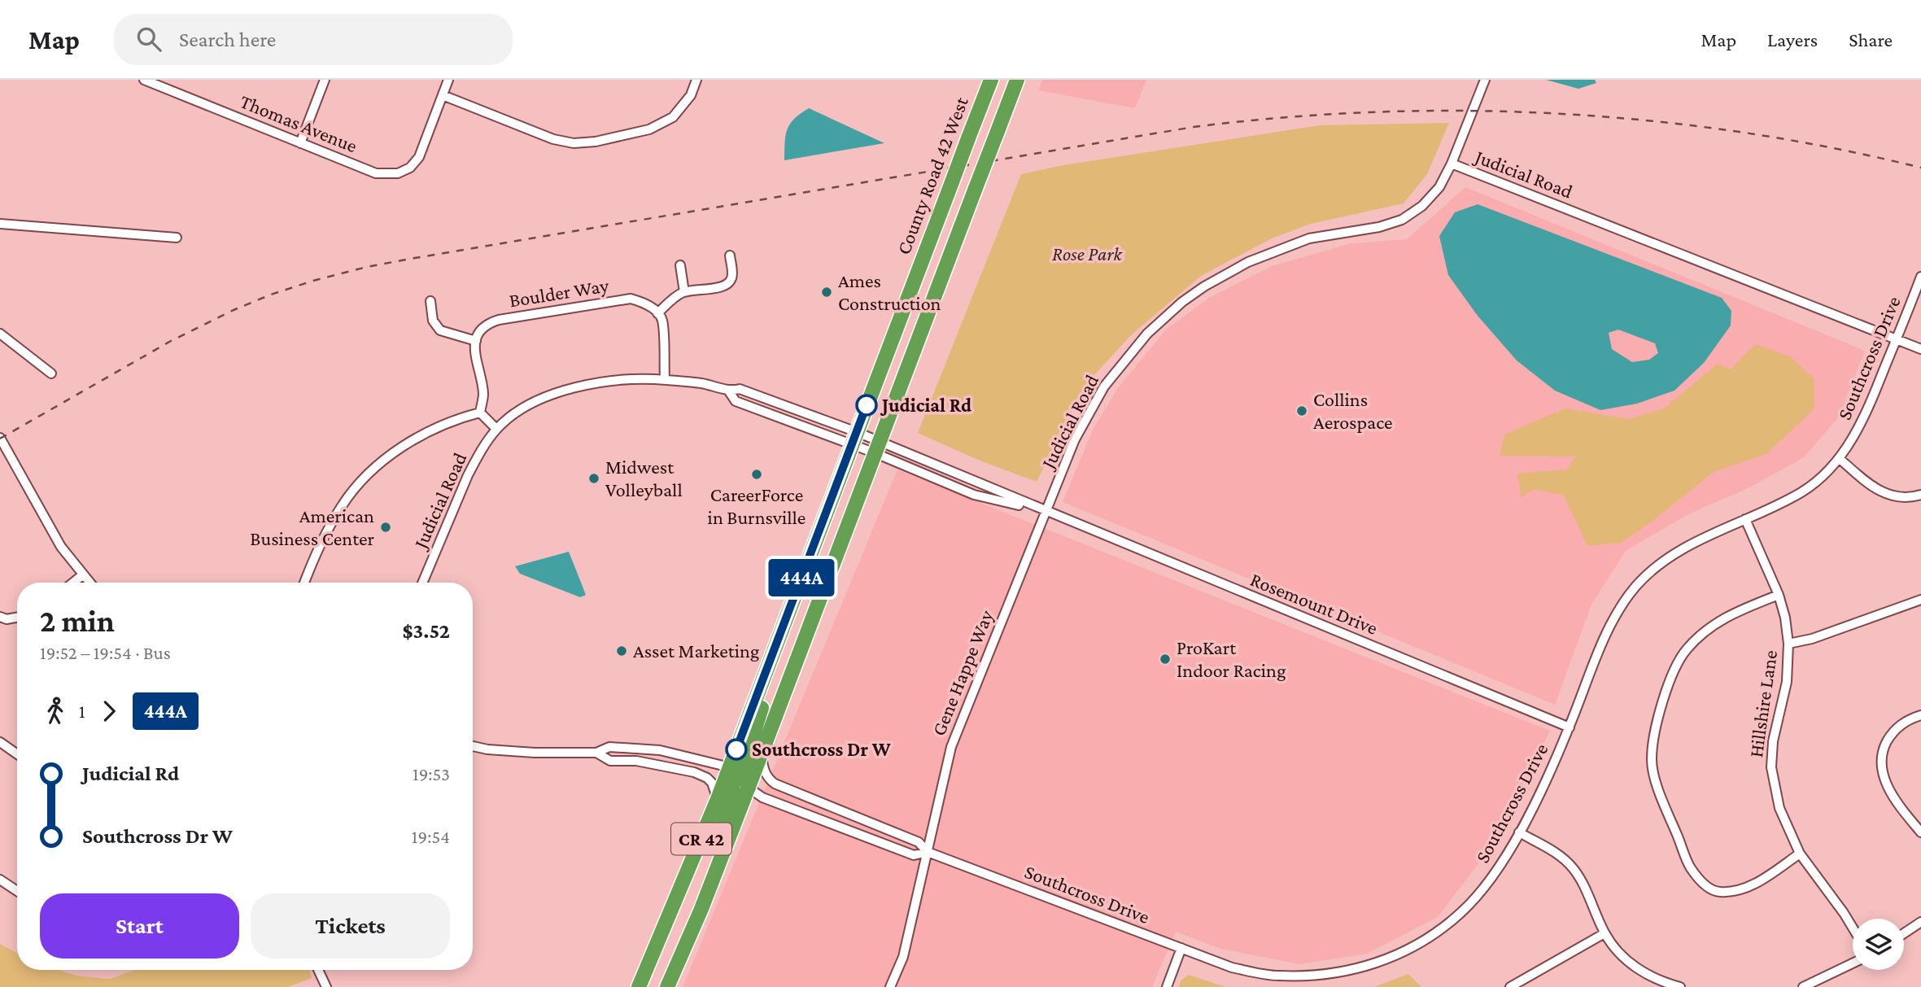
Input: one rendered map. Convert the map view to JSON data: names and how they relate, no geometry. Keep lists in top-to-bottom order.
{
  "streets": {
    "highway": ["County Road 42 West", "CR 42"],
    "street": [
      "Thomas Avenue",
      "Judicial Road",
      "Boulder Way",
      "Southcross Drive",
      "Rosemount Drive",
      "Gene Happe Way",
      "Hillshire Lane"
    ]
  },
  "crossings": [
    ["Judicial Road", "County Road 42 West"],
    ["Judicial Road", "Southcross Drive"],
    ["Judicial Road", "Rosemount Drive"],
    ["Judicial Road", "Gene Happe Way"],
    ["Judicial Road", "CR 42"],
    ["Southcross Drive", "Rosemount Drive"],
    ["Southcross Drive", "Gene Happe Way"],
    ["Southcross Drive", "Hillshire Lane"],
    ["Southcross Drive", "CR 42"],
    ["Rosemount Drive", "Gene Happe Way"],
    ["Rosemount Drive", "CR 42"]
  ],
  "parks": ["Rose Park"],
  "places": [
    "Ames Construction",
    "Judicial Rd",
    "Collins Aerospace",
    "CareerForce in Burnsville",
    "Midwest Volleyball",
    "American Business Center",
    "Asset Marketing",
    "ProKart Indoor Racing",
    "Southcross Dr W"
  ],
  "lines": ["bus line 444A"],
  "page": {
    "header": "Map",
    "search": "Search here",
    "nav": ["Map", "Layers", "Share"],
    "on_map": "444A",
    "heading": ["2 min", "19:52 – 19:54 · Bus", "$3.52"],
    "legs": ["1", "444A"],
    "list": [
      {
        "name": "Judicial Rd",
        "value": "19:53"
      },
      {
        "name": "Southcross Dr W",
        "value": "19:54"
      }
    ],
    "buttons": ["Start", "Tickets"]
  }
}
